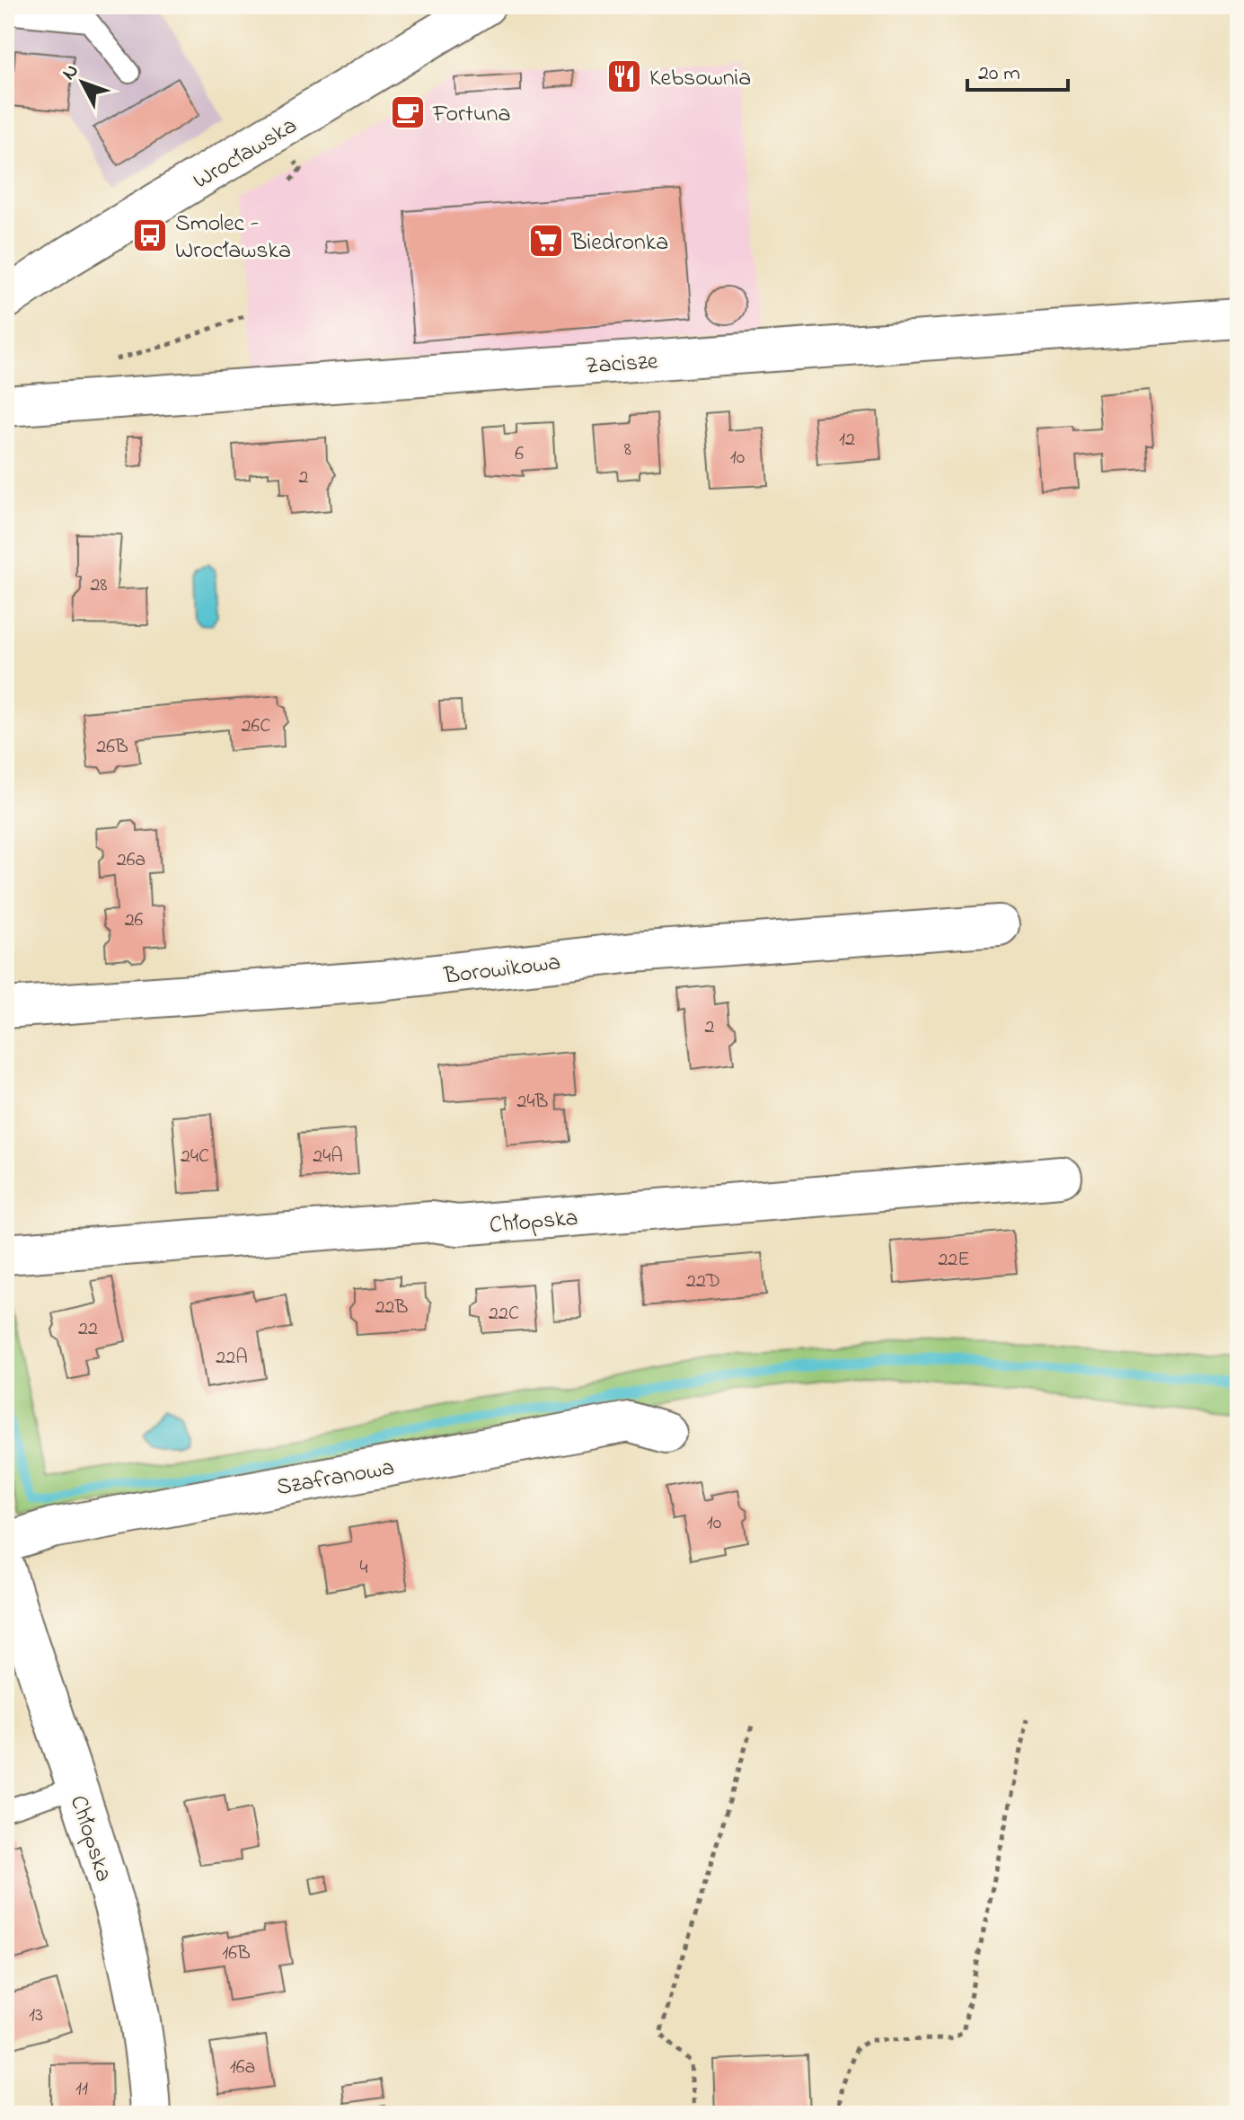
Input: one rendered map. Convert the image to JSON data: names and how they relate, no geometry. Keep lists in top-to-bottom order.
{
  "streets": {
    "street": [
      "Wrocławska",
      "Zacisze",
      "Borowikowa",
      "Chłopska",
      "Szafranowa"
    ]
  },
  "places": {
    "restaurant": ["Kebsownia"],
    "cafe": ["Fortuna"],
    "bus stop": ["Smolec - Wrocławska"],
    "supermarket": ["Biedronka"]
  },
  "house_numbers": [
    "12",
    "8",
    "6",
    "10",
    "2",
    "28",
    "26C",
    "26B",
    "26a",
    "26",
    "2",
    "24B",
    "24C",
    "24A",
    "22E",
    "22D",
    "22B",
    "22C",
    "22",
    "22A",
    "10",
    "4",
    "16B",
    "13",
    "16a",
    "11"
  ],
  "scale_bar": "20 m",
  "north": "top left"
}
